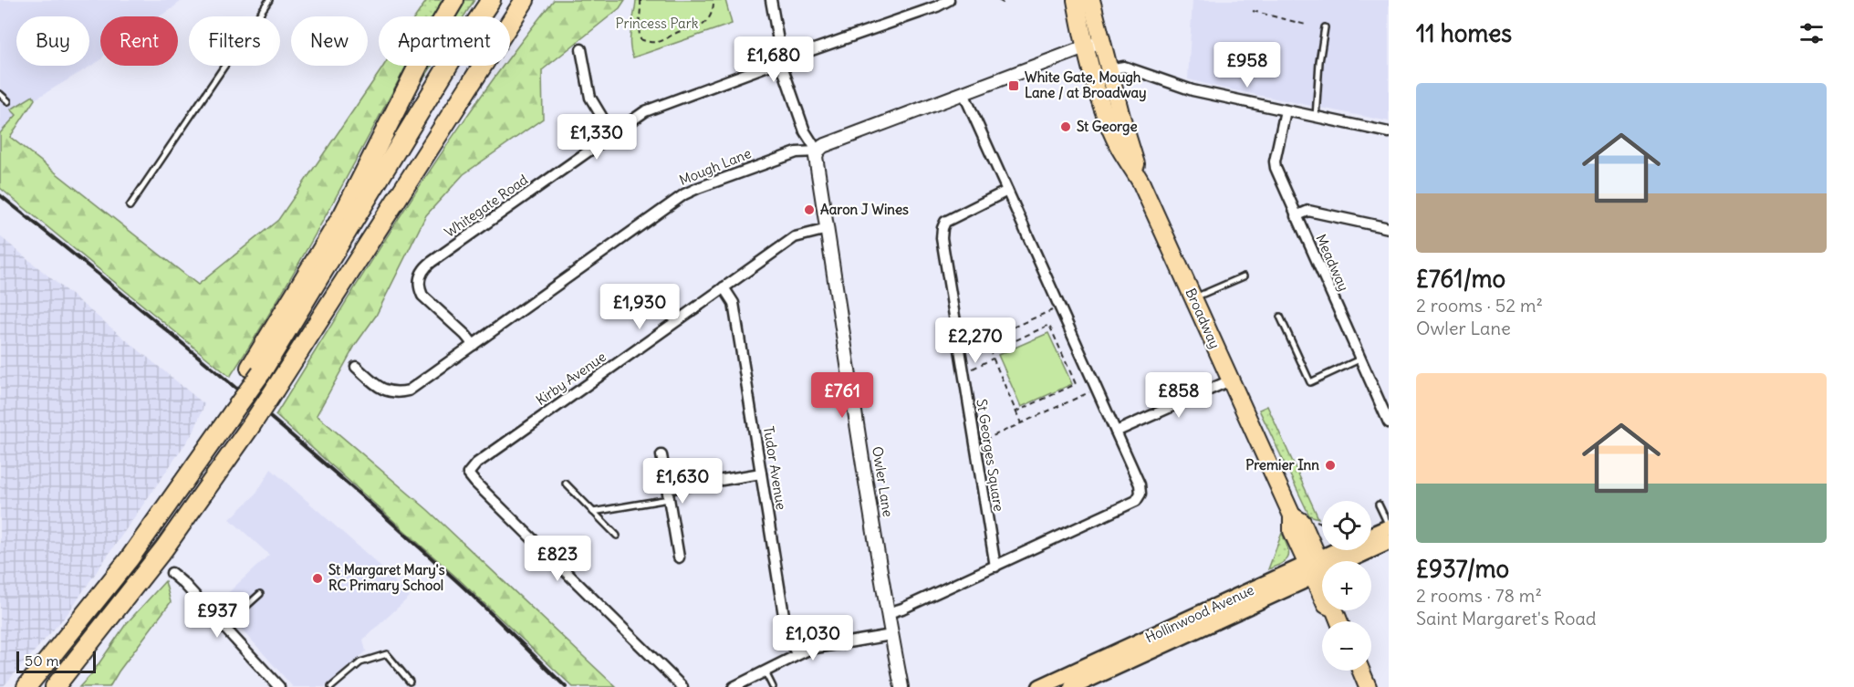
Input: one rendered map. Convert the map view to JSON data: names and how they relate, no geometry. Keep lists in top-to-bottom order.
{
  "streets": {
    "highway": ["Broadway"],
    "main road": ["Hollinwood Avenue"],
    "street": [
      "Mough Lane",
      "Whitegate Road",
      "Meadway",
      "Kirby Avenue",
      "St Georges Square",
      "Tudor Avenue",
      "Owler Lane"
    ]
  },
  "crossings": [
    ["Mough Lane", "Whitegate Road"],
    ["Mough Lane", "Broadway"],
    ["Mough Lane", "Owler Lane"],
    ["Broadway", "Hollinwood Avenue"],
    ["Kirby Avenue", "Tudor Avenue"],
    ["Kirby Avenue", "Owler Lane"]
  ],
  "parks": ["Princess Park"],
  "places": {
    "transit": ["White Gate, Mough Lane / at Broadway"],
    "other": [
      "St George",
      "Aaron J Wines",
      "Premier Inn",
      "St Margaret Mary's RC Primary School"
    ]
  },
  "scale_bar": "50 m",
  "page": {
    "heading": "11 homes",
    "chip": [
      "Buy",
      "Rent",
      "Filters",
      "New",
      "Apartment"
    ],
    "price": [
      "£1,680",
      "£958",
      "£1,330",
      "£1,930",
      "£2,270",
      "£761",
      "£858",
      "£1,630",
      "£823",
      "£937",
      "£1,030"
    ],
    "list": [
      {
        "name": "£761/mo",
        "note": "2 rooms · 52 m² · Owler Lane"
      },
      {
        "name": "£937/mo",
        "note": "2 rooms · 78 m² · Saint Margaret's Road"
      }
    ],
    "map_buttons": ["+", "−"],
    "scale": "50 m"
  }
}
